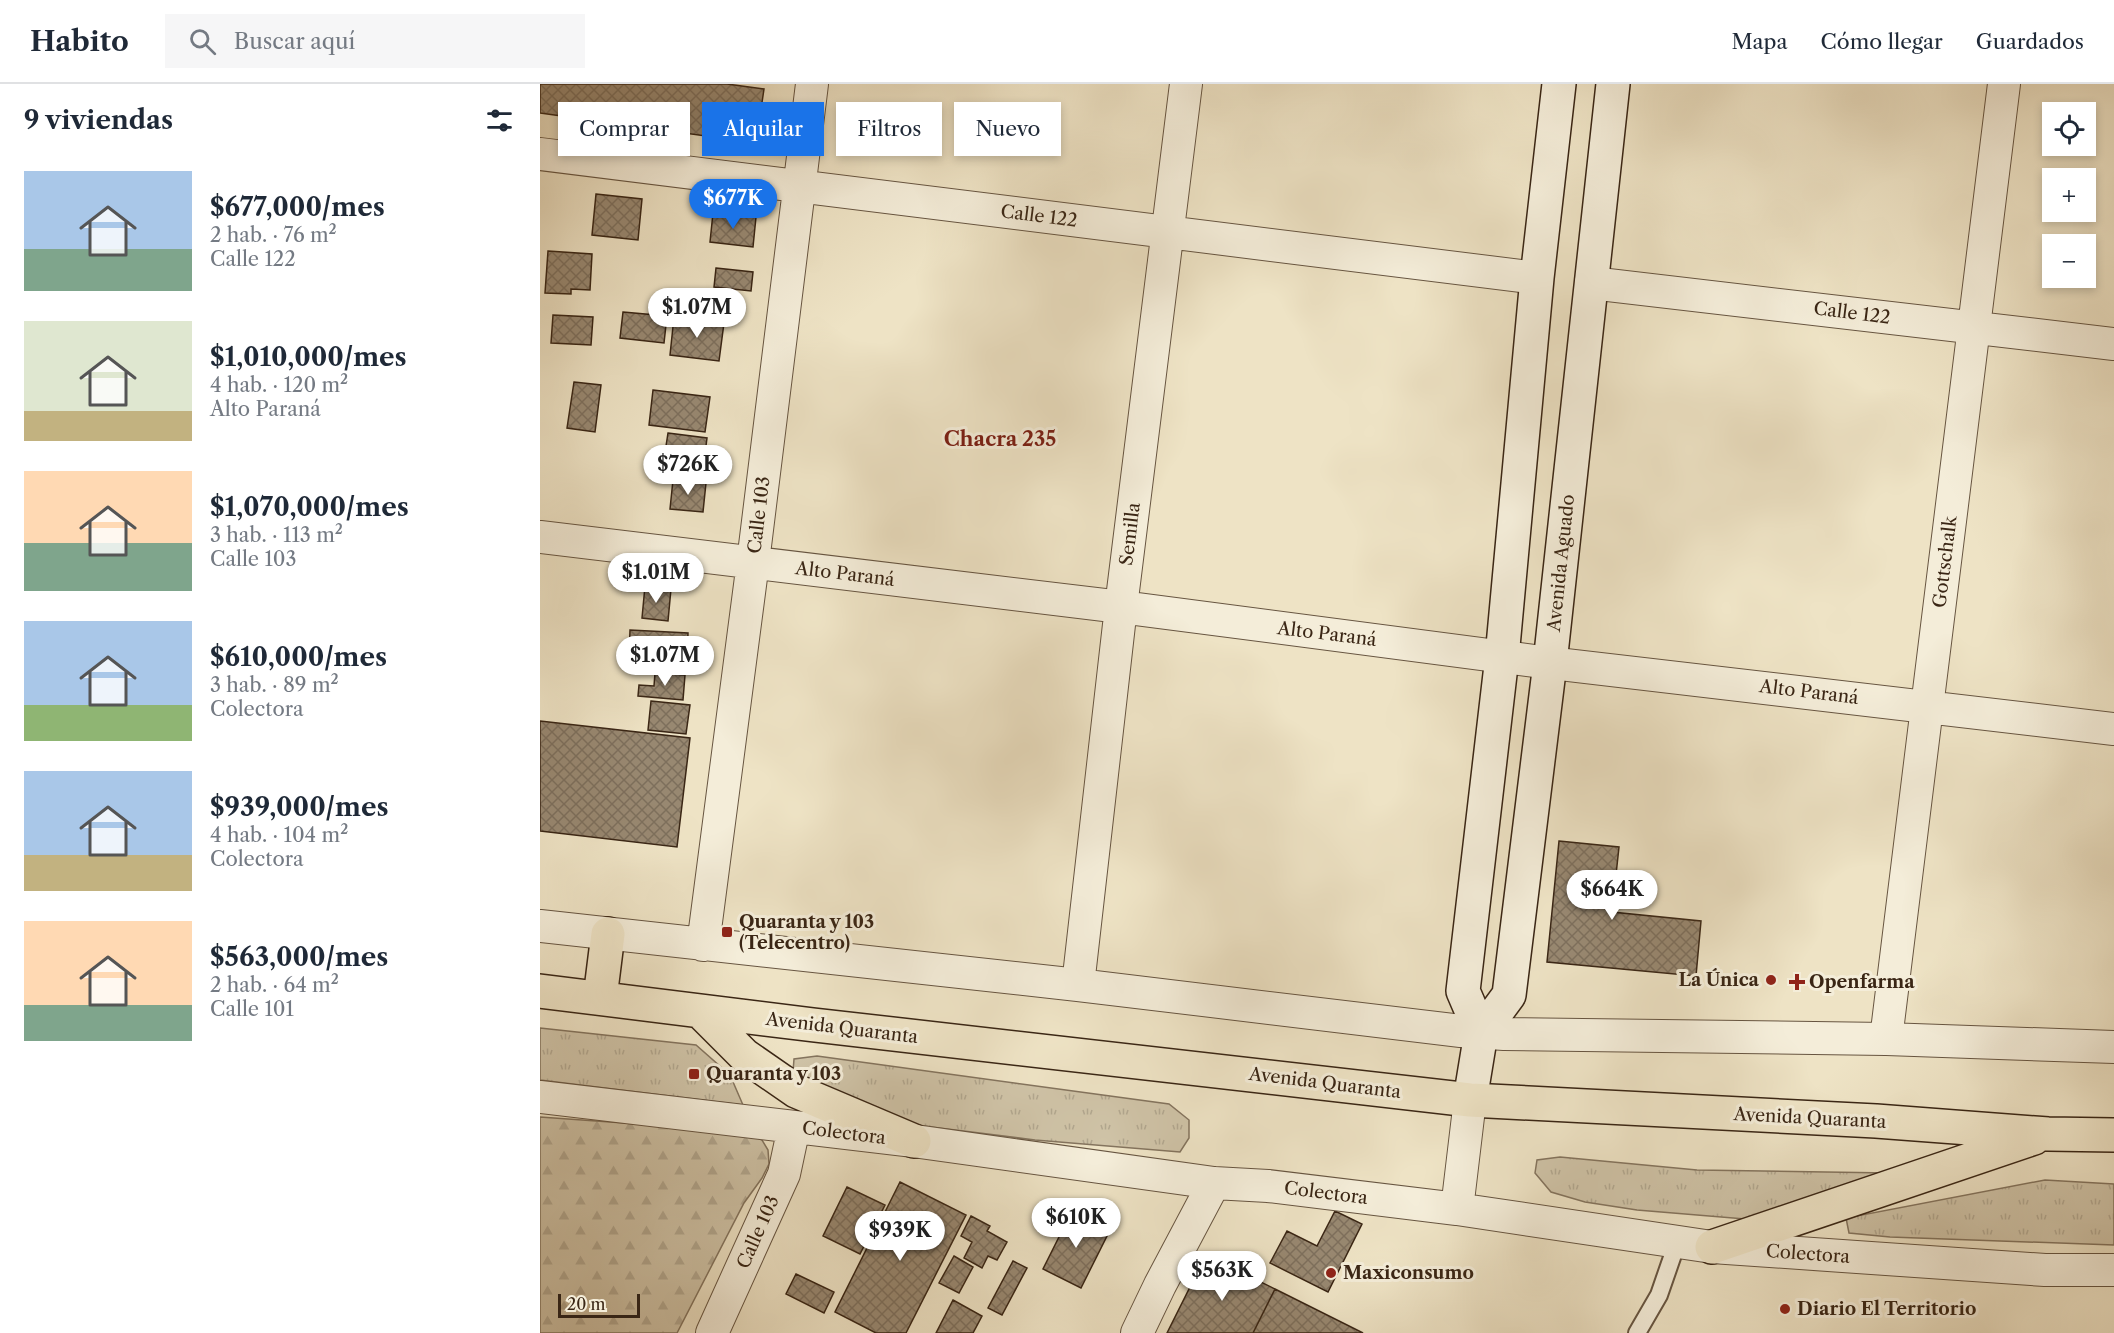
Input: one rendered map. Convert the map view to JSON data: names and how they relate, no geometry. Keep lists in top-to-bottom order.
{
  "streets": {
    "highway": ["Avenida Quaranta"],
    "main road": ["Avenida Aguado"],
    "street": [
      "Calle 122",
      "Calle 103",
      "Semilla",
      "Gottschalk",
      "Alto Paraná",
      "Colectora"
    ]
  },
  "crossings": [
    ["Calle 122", "Calle 103"],
    ["Calle 122", "Semilla"],
    ["Calle 122", "Gottschalk"],
    ["Calle 122", "Avenida Aguado"],
    ["Calle 103", "Alto Paraná"],
    ["Calle 103", "Colectora"],
    ["Semilla", "Alto Paraná"],
    ["Gottschalk", "Alto Paraná"],
    ["Avenida Aguado", "Alto Paraná"],
    ["Avenida Aguado", "Avenida Quaranta"]
  ],
  "districts": ["Chacra 235"],
  "places": {
    "transit": ["Quaranta y 103 (Telecentro)", "Quaranta y 103"],
    "other": ["La Única", "Maxiconsumo", "Diario El Territorio"],
    "health": ["Openfarma"]
  },
  "scale_bar": "20 m",
  "page": {
    "header": "Habito",
    "search": "Buscar aquí",
    "nav": ["Mapa", "Cómo llegar", "Guardados"],
    "heading": "9 viviendas",
    "map_buttons": ["+", "−"],
    "chip": [
      "Comprar",
      "Alquilar",
      "Filtros",
      "Nuevo"
    ],
    "list": [
      {
        "name": "$677,000/mes",
        "note": "2 hab. · 76 m² · Calle 122"
      },
      {
        "name": "$1,010,000/mes",
        "note": "4 hab. · 120 m² · Alto Paraná"
      },
      {
        "name": "$1,070,000/mes",
        "note": "3 hab. · 113 m² · Calle 103"
      },
      {
        "name": "$610,000/mes",
        "note": "3 hab. · 89 m² · Colectora"
      },
      {
        "name": "$939,000/mes",
        "note": "4 hab. · 104 m² · Colectora"
      },
      {
        "name": "$563,000/mes",
        "note": "2 hab. · 64 m² · Calle 101"
      }
    ],
    "price": [
      "$677K",
      "$1.07M",
      "$726K",
      "$1.01M",
      "$1.07M",
      "$664K",
      "$610K",
      "$939K",
      "$563K"
    ],
    "scale": "20 m"
  }
}
